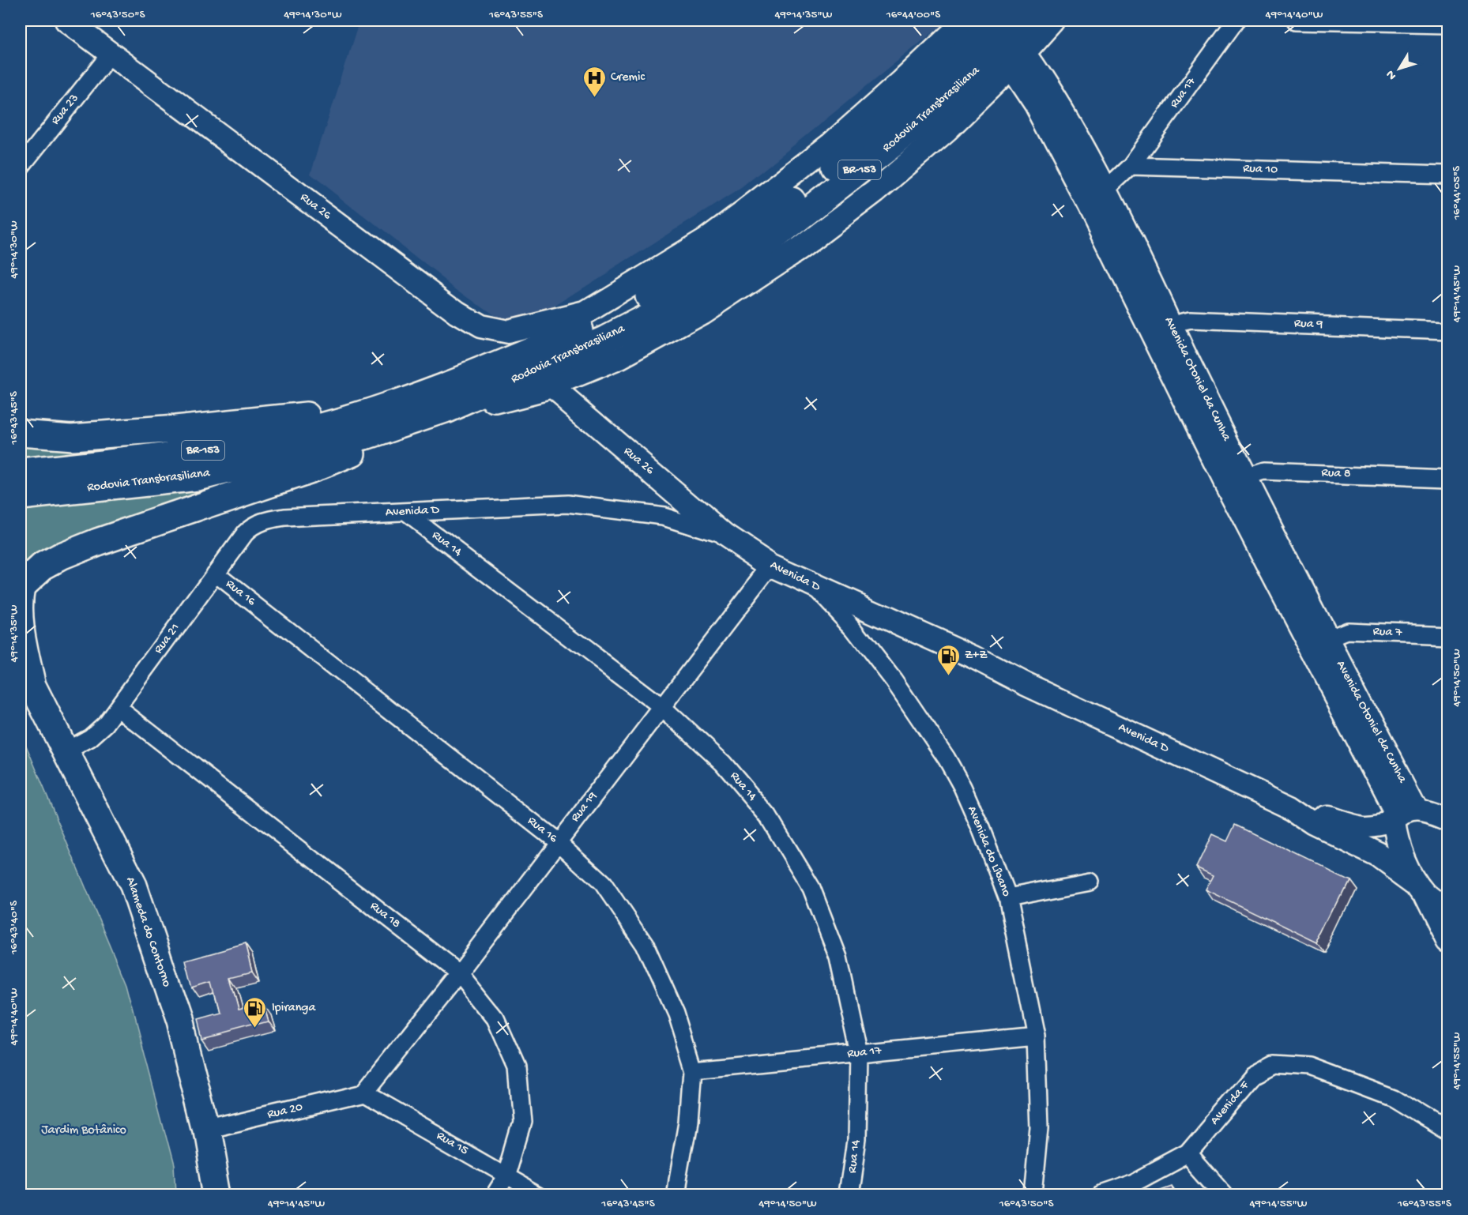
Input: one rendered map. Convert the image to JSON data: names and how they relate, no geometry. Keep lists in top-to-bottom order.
{
  "streets": {
    "main road": [
      "Rodovia Transbrasiliana",
      "BR-153",
      "Rua 26",
      "Avenida Otoniel da Cunha",
      "Avenida D",
      "Alameda do Contorno"
    ],
    "street": [
      "Rua 17",
      "Rua 23",
      "Rua 10",
      "Rua 9",
      "Rua 8",
      "Rua 14",
      "Rua 16",
      "Rua 7",
      "Rua 21",
      "Rua 19",
      "Avenida do Líbano",
      "Rua 18",
      "Avenida F",
      "Rua 20",
      "Rua 15"
    ]
  },
  "crossings": [
    ["Rua 17", "Rua 10"],
    ["Rua 17", "Rua 14"],
    ["Rua 17", "Rua 16"],
    ["Rua 17", "Avenida do Líbano"],
    ["Rua 23", "Rua 26"],
    ["Rodovia Transbrasiliana", "Rua 26"],
    ["Rodovia Transbrasiliana", "Avenida Otoniel da Cunha"],
    ["Rua 26", "Avenida D"],
    ["Rua 9", "Avenida Otoniel da Cunha"],
    ["Avenida Otoniel da Cunha", "Rua 8"],
    ["Avenida Otoniel da Cunha", "Avenida D"],
    ["Avenida Otoniel da Cunha", "Rua 7"],
    ["Avenida D", "Rua 14"],
    ["Avenida D", "Rua 21"],
    ["Avenida D", "Rua 19"],
    ["Avenida D", "Avenida do Líbano"],
    ["Rua 14", "Rua 19"],
    ["Rua 16", "Rua 21"],
    ["Rua 16", "Rua 19"],
    ["Rua 21", "Rua 18"],
    ["Rua 21", "Alameda do Contorno"],
    ["Rua 19", "Rua 18"],
    ["Rua 19", "Rua 20"],
    ["Rua 19", "Rua 15"],
    ["Rua 18", "Rua 15"],
    ["Alameda do Contorno", "Rua 20"],
    ["Rua 20", "Rua 15"]
  ],
  "parks": ["Jardim Botânico"],
  "places": {
    "hospital": ["Cremic"],
    "fuel station": ["Z+Z", "Ipiranga"]
  },
  "north": "bottom left",
  "coordinates": [
    "16°43'50\"S",
    "49°14'30\"W",
    "16°43'55\"S",
    "49°14'35\"W",
    "16°44'00\"S",
    "49°14'40\"W",
    "16°44'05\"S",
    "49°14'45\"W",
    "16°43'45\"S",
    "49°14'50\"W",
    "16°43'40\"S",
    "49°14'55\"W"
  ]
}
